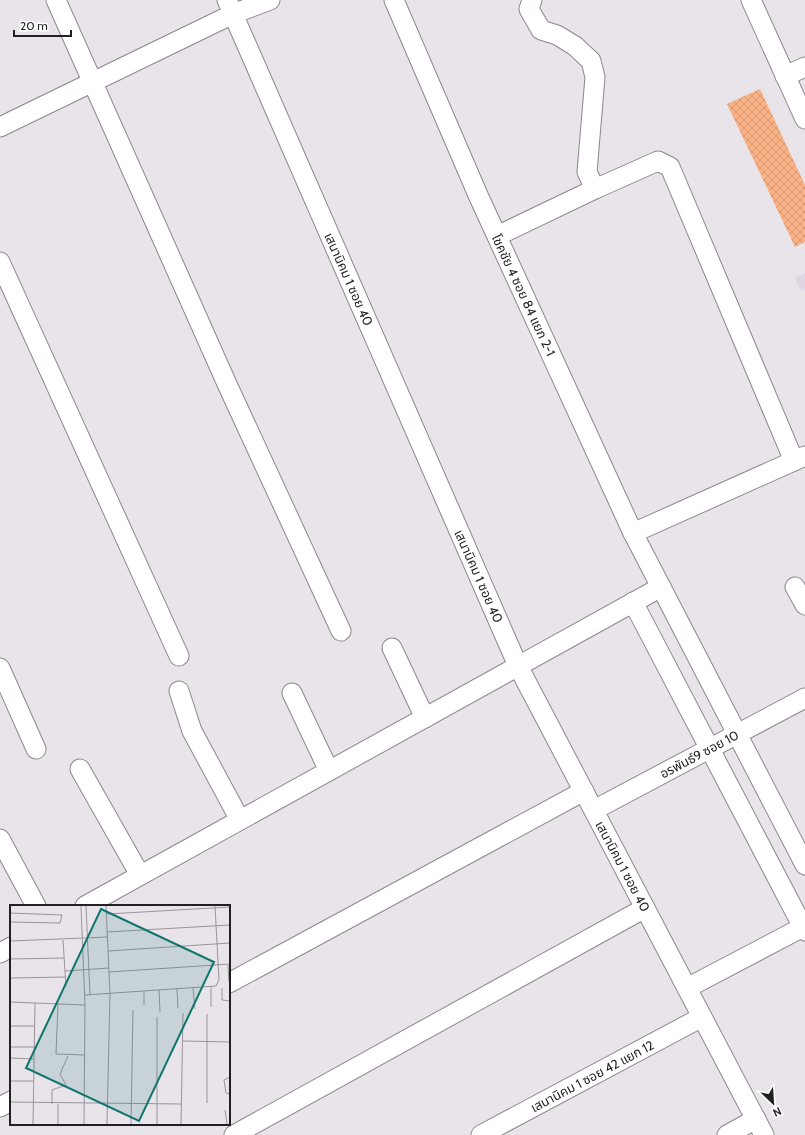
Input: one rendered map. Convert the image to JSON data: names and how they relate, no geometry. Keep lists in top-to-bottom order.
{
  "streets": {
    "street": [
      "เสนานิคม 1 ซอย 40",
      "โชคชัย 4 ซอย 84 แยก 2-1",
      "อรพันธ์9 ซอย 10",
      "เสนานิคม 1 ซอย 42 แยก 12"
    ]
  },
  "crossings": [
    ["เสนานิคม 1 ซอย 40", "อรพันธ์9 ซอย 10"],
    ["เสนานิคม 1 ซอย 40", "เสนานิคม 1 ซอย 42 แยก 12"],
    ["โชคชัย 4 ซอย 84 แยก 2-1", "อรพันธ์9 ซอย 10"]
  ],
  "scale_bar": "20 m",
  "north": "bottom right"
}
